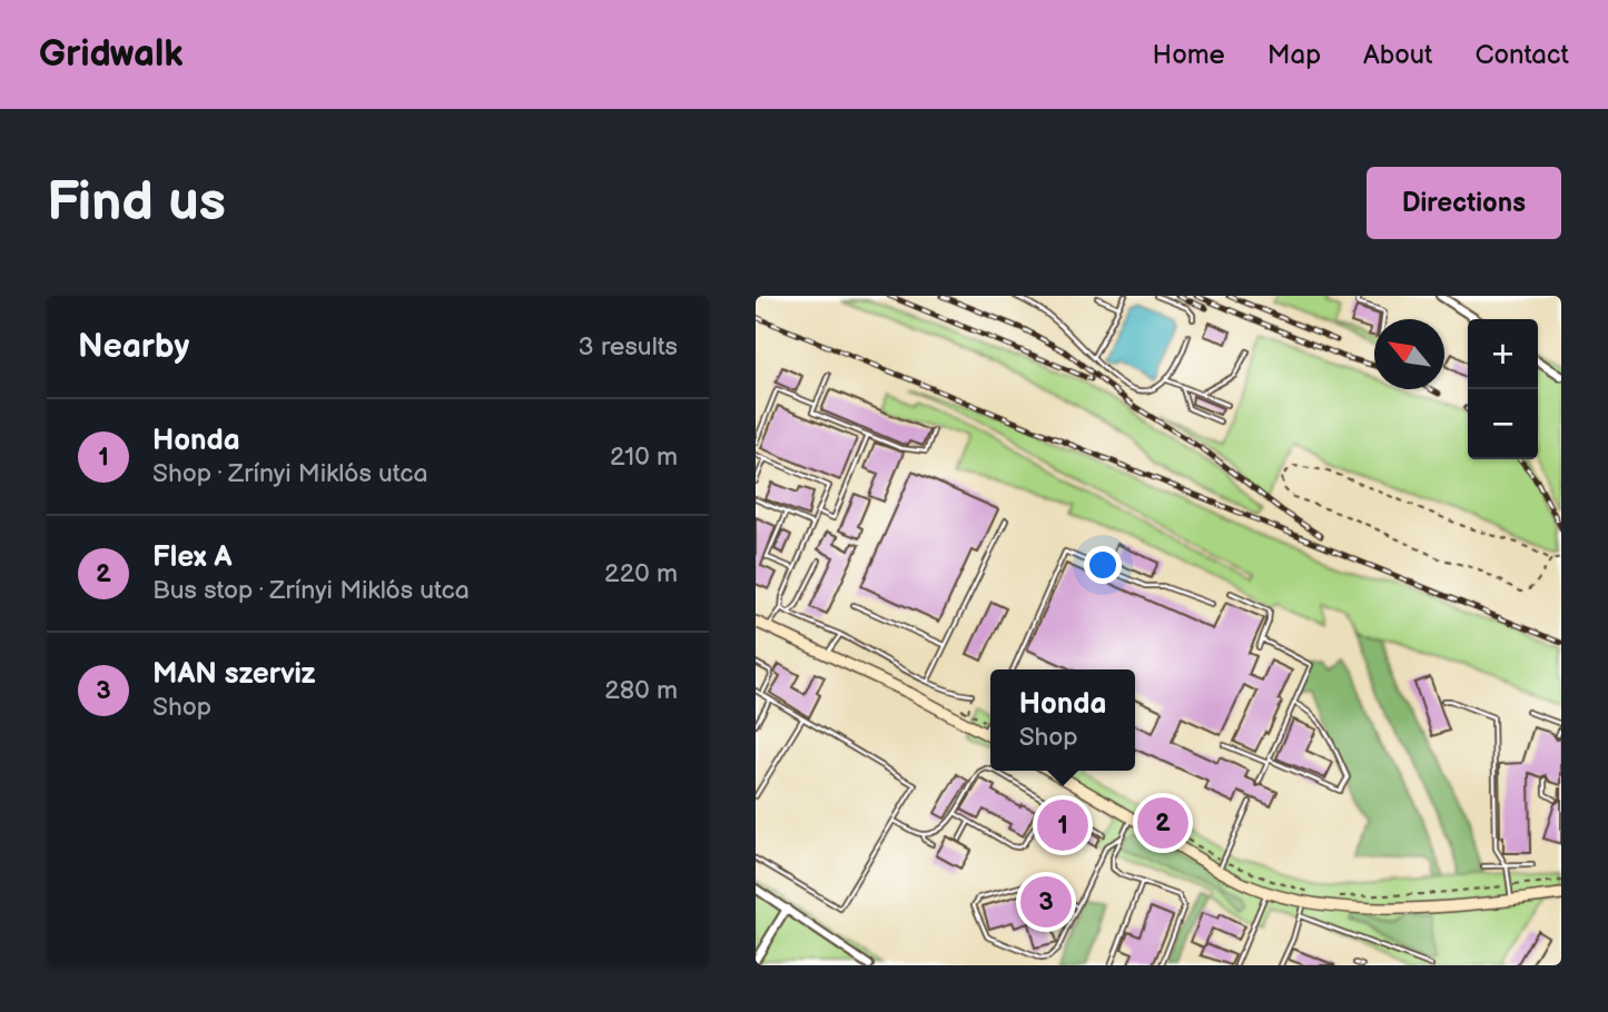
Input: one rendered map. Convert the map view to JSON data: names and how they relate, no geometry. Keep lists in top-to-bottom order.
{
  "north": "top left",
  "page": {
    "header": "Gridwalk",
    "nav": [
      "Home",
      "Map",
      "About",
      "Contact"
    ],
    "buttons": "Directions",
    "title": "Find us",
    "heading": ["Nearby", "3 results"],
    "map_buttons": ["+", "−"],
    "list": [
      {
        "mark": "1",
        "name": "Honda",
        "note": "Shop · Zrínyi Miklós utca",
        "value": "210 m"
      },
      {
        "mark": "2",
        "name": "Flex A",
        "note": "Bus stop · Zrínyi Miklós utca",
        "value": "220 m"
      },
      {
        "mark": "3",
        "name": "MAN szerviz",
        "note": "Shop",
        "value": "280 m"
      }
    ],
    "popup": ["Honda", "Shop"],
    "pins": ["2", "1", "3"]
  }
}
